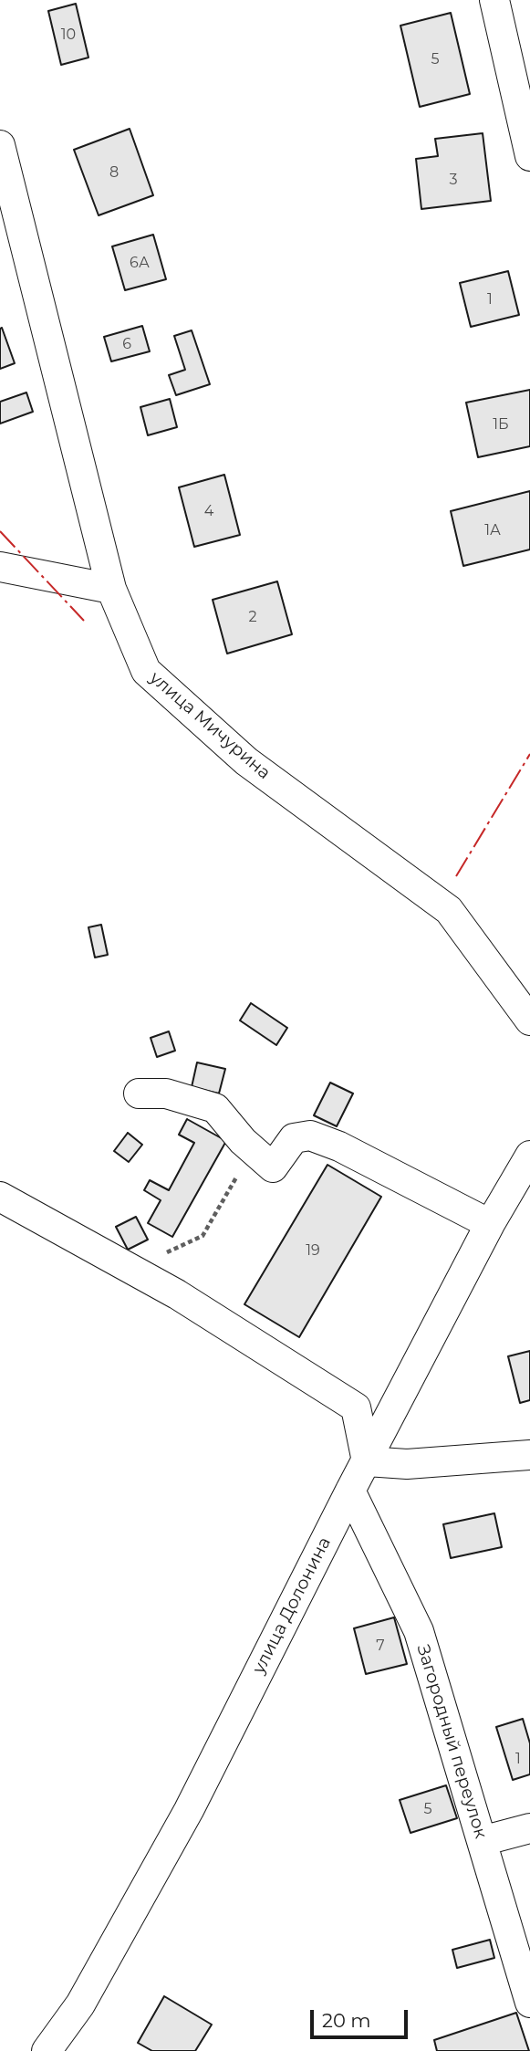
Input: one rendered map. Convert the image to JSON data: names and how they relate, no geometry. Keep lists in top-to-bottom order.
{
  "streets": {
    "street": ["улица Мичурина", "улица Долонина", "Загородный переулок"]
  },
  "crossings": [
    ["улица Долонина", "Загородный переулок"]
  ],
  "house_numbers": [
    "10",
    "5",
    "8",
    "3",
    "6А",
    "1",
    "6",
    "1Б",
    "4",
    "1А",
    "2",
    "19",
    "7",
    "1",
    "5"
  ],
  "scale_bar": "20 m"
}
